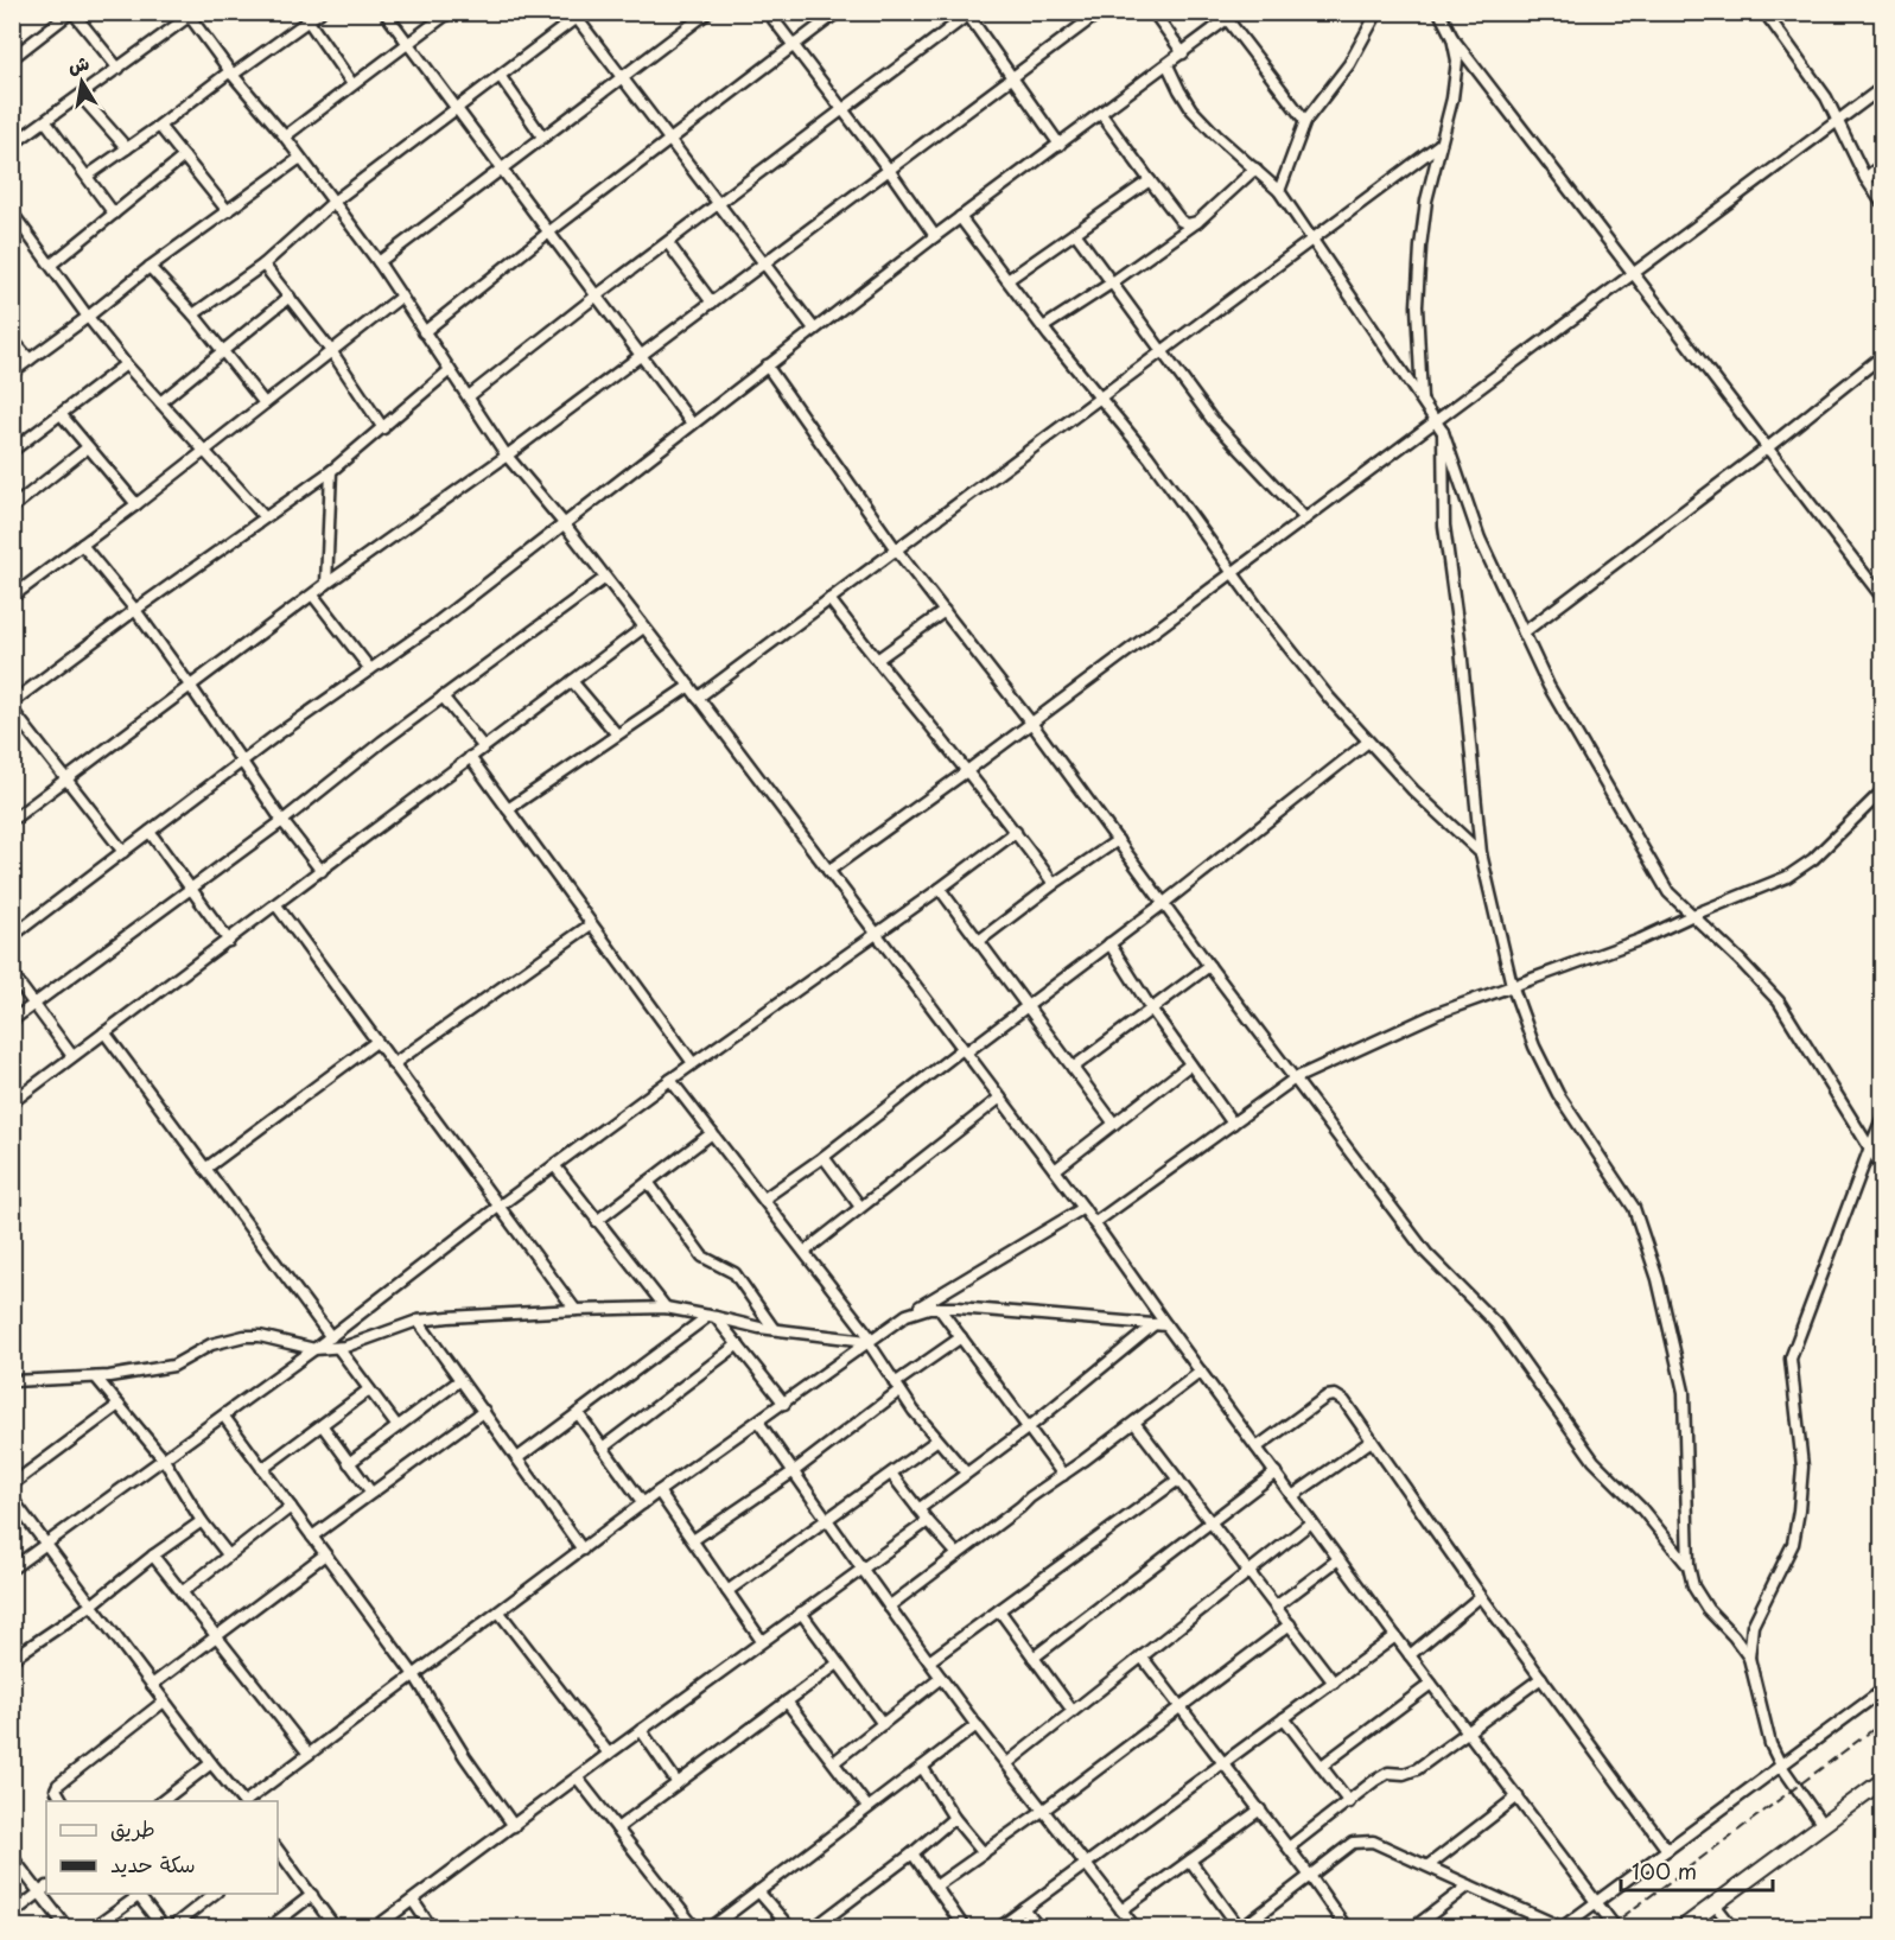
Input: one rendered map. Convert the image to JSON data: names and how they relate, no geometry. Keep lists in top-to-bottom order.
{
  "legend": ["طريق", "سكة حديد"],
  "scale_bar": "100 m",
  "north": "top"
}
